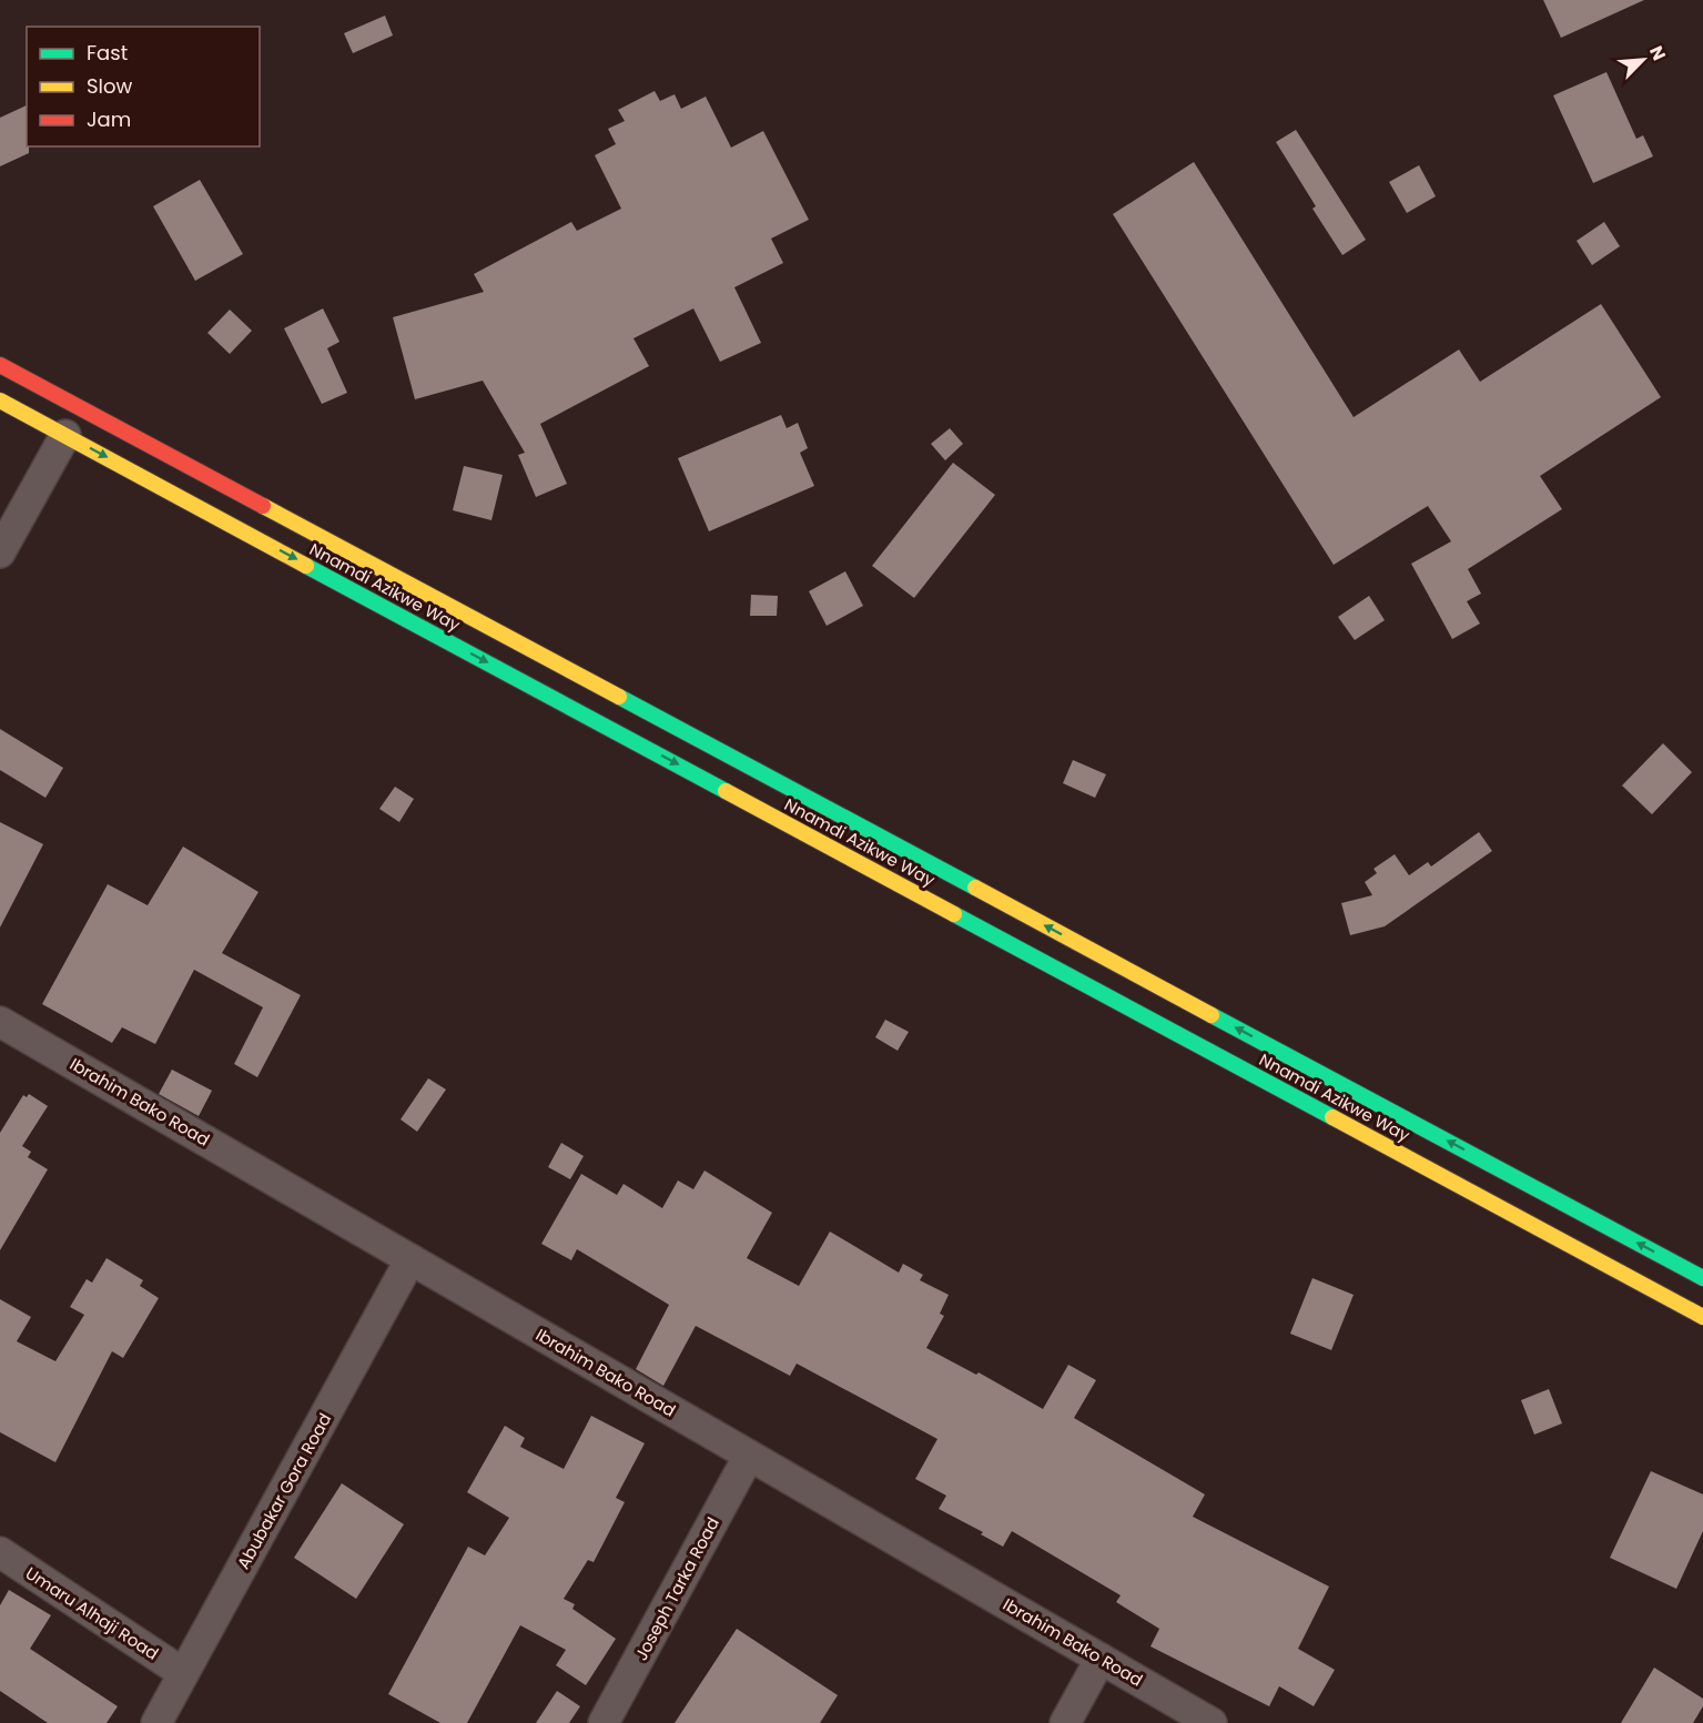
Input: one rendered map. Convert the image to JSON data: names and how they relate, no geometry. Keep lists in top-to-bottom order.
{
  "streets": {
    "highway": ["Nnamdi Azikwe Way"],
    "street": [
      "Ibrahim Bako Road",
      "Abubakar Gora Road",
      "Joseph Tarka Road",
      "Umaru Alhaji Road"
    ]
  },
  "crossings": [
    ["Ibrahim Bako Road", "Abubakar Gora Road"],
    ["Ibrahim Bako Road", "Joseph Tarka Road"],
    ["Abubakar Gora Road", "Umaru Alhaji Road"]
  ],
  "legend": ["Fast", "Slow", "Jam"],
  "north": "top right"
}
